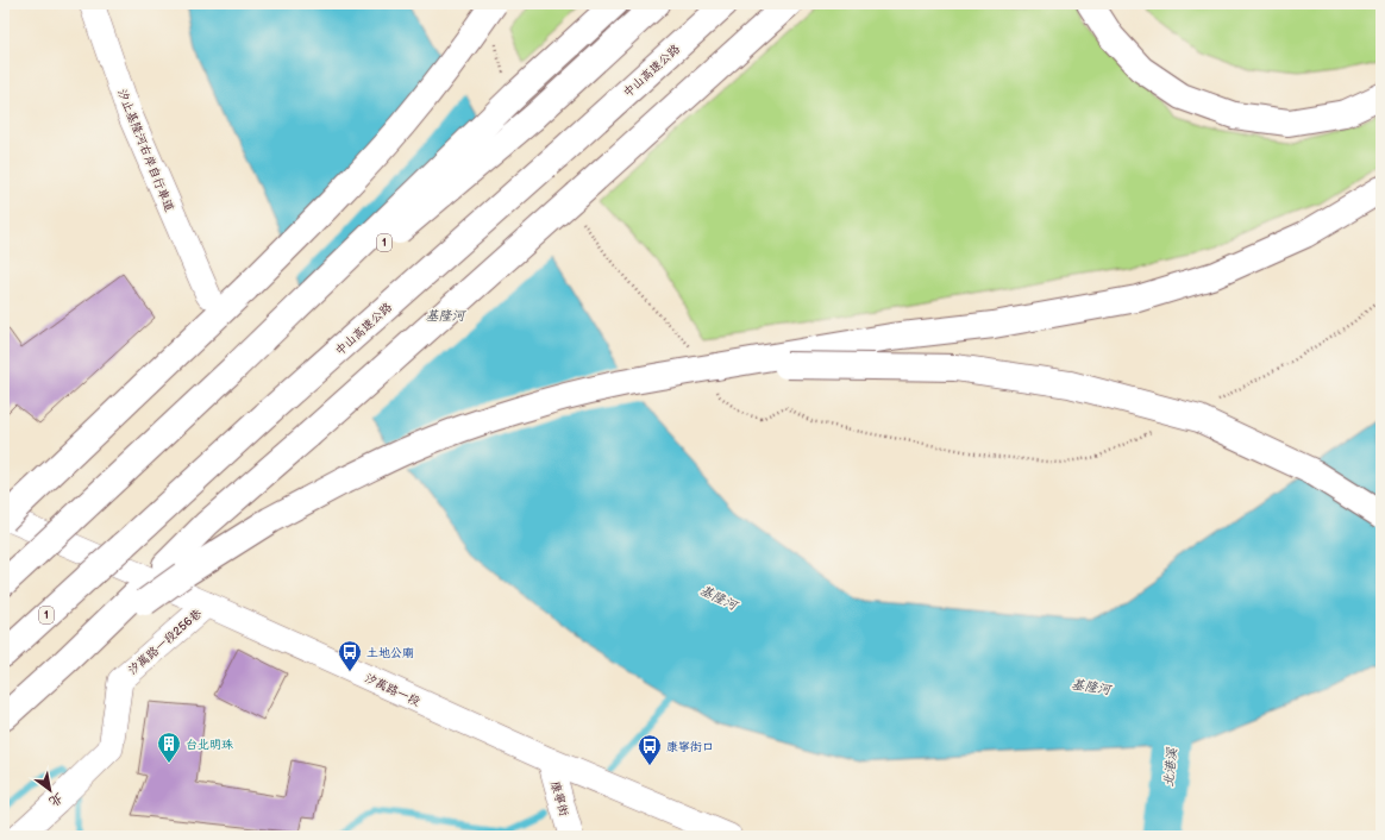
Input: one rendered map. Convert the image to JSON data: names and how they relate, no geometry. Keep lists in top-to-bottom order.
{
  "streets": {
    "highway": ["中山高速公路", "1"],
    "street": [
      "汐止基隆河右岸自行車道",
      "汐萬路一段256巷",
      "汐萬路一段",
      "康寧街"
    ]
  },
  "crossings": [
    ["汐萬路一段256巷", "汐萬路一段"],
    ["汐萬路一段", "康寧街"]
  ],
  "water": ["基隆河", "北港溪"],
  "places": {
    "bus stop": ["土地公廟", "康寧街口"],
    "building": ["台北明珠"]
  },
  "north": "bottom right"
}
